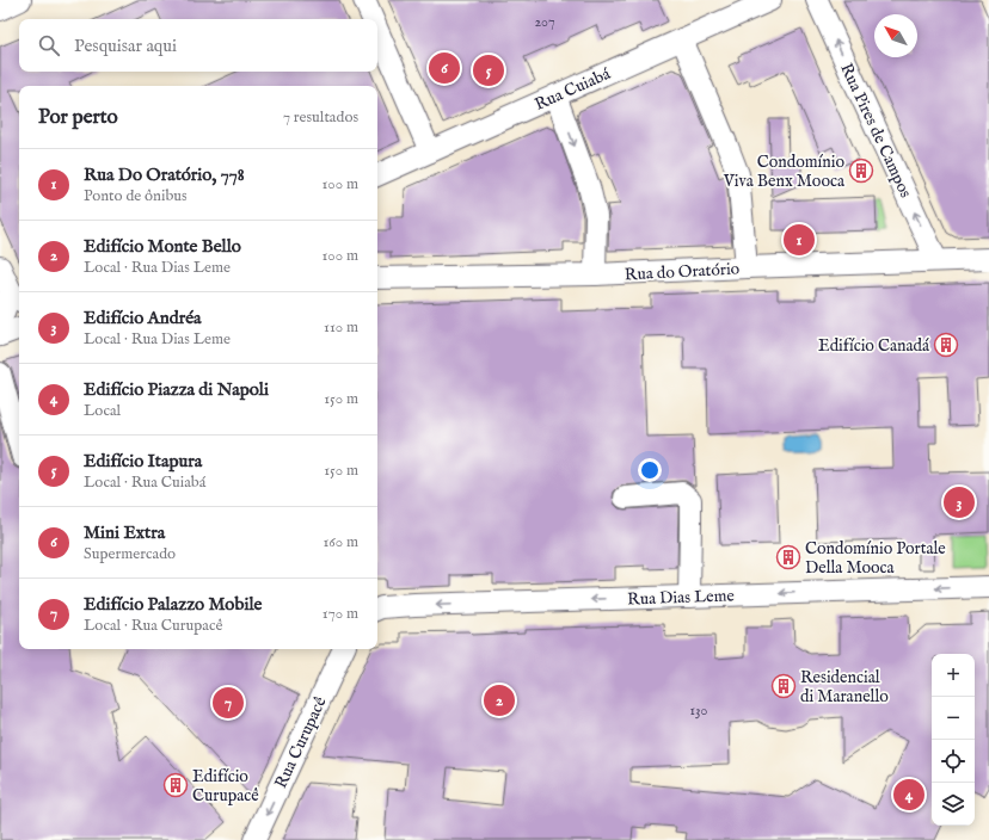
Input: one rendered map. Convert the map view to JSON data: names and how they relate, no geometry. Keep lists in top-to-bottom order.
{
  "streets": {
    "street": [
      "Rua Cuiabá",
      "Rua Pires de Campos",
      "Rua do Oratório",
      "Rua Dias Leme",
      "Rua Curupacê"
    ]
  },
  "crossings": [
    ["Rua Pires de Campos", "Rua do Oratório"]
  ],
  "one_way": ["Rua Dias Leme", "Rua Curupacê"],
  "places": {
    "building": [
      "Condomínio Viva Benx Mooca",
      "Edifício Canadá",
      "Condomínio Portale Della Mooca",
      "Residencial di Maranello",
      "Edifício Curupacê"
    ]
  },
  "house_numbers": ["207", "130"],
  "north": "top left",
  "page": {
    "search": "Pesquisar aqui",
    "pins": [
      "6",
      "5",
      "1",
      "3",
      "2",
      "7",
      "4"
    ],
    "heading": ["Por perto", "7 resultados"],
    "list": [
      {
        "mark": "1",
        "name": "Rua Do Oratório, 778",
        "note": "Ponto de ônibus",
        "value": "100 m"
      },
      {
        "mark": "2",
        "name": "Edifício Monte Bello",
        "note": "Local · Rua Dias Leme",
        "value": "100 m"
      },
      {
        "mark": "3",
        "name": "Edifício Andréa",
        "note": "Local · Rua Dias Leme",
        "value": "110 m"
      },
      {
        "mark": "4",
        "name": "Edifício Piazza di Napoli",
        "note": "Local",
        "value": "150 m"
      },
      {
        "mark": "5",
        "name": "Edifício Itapura",
        "note": "Local · Rua Cuiabá",
        "value": "150 m"
      },
      {
        "mark": "6",
        "name": "Mini Extra",
        "note": "Supermercado",
        "value": "160 m"
      },
      {
        "mark": "7",
        "name": "Edifício Palazzo Mobile",
        "note": "Local · Rua Curupacê",
        "value": "170 m"
      }
    ],
    "map_buttons": ["+", "−"]
  }
}
